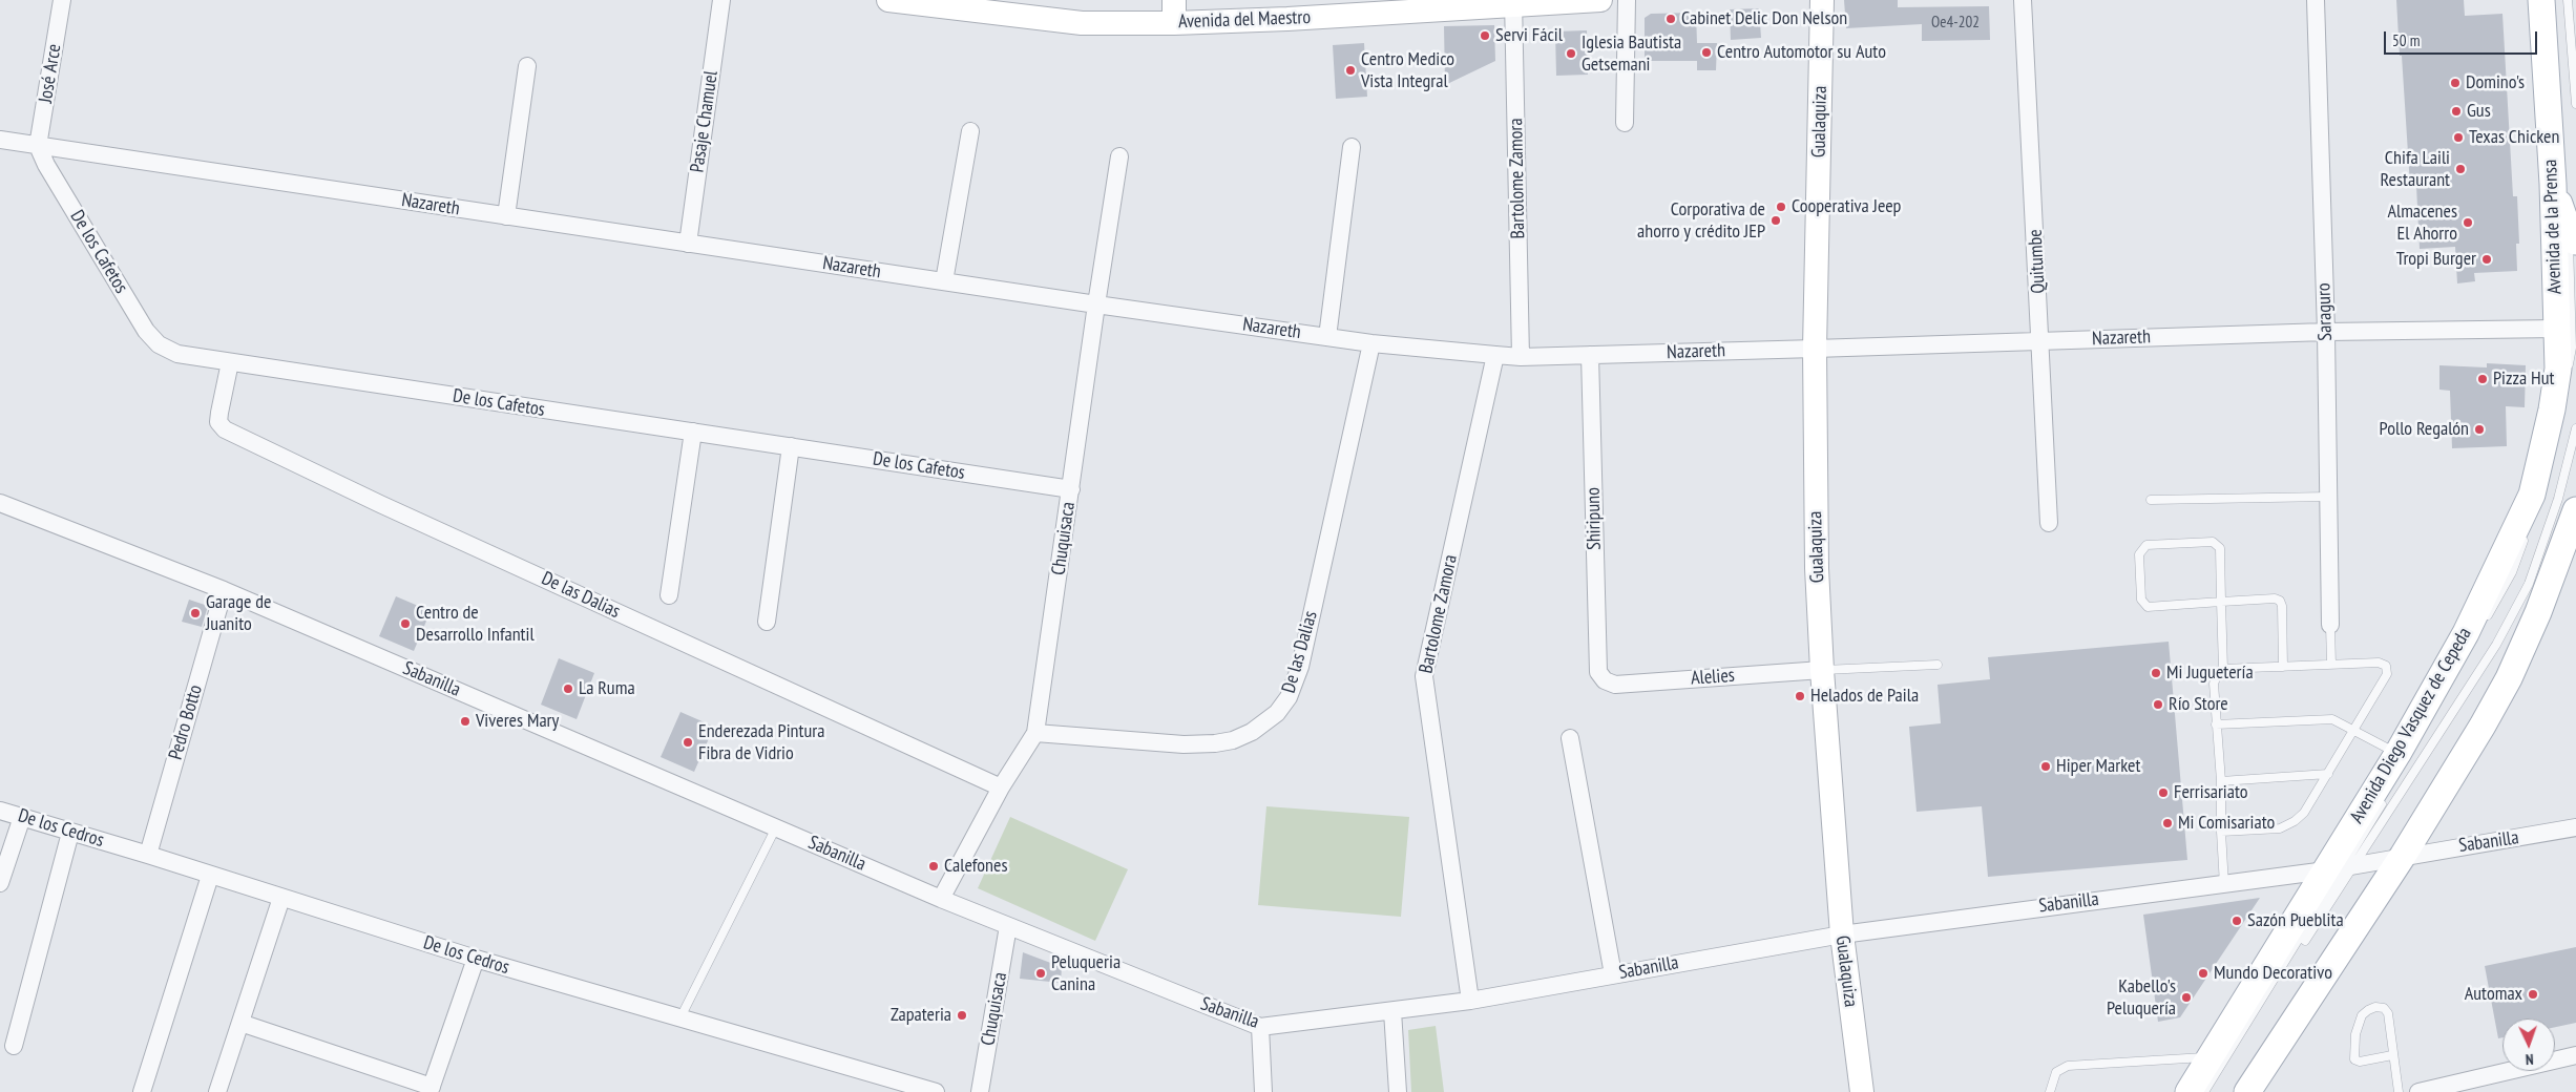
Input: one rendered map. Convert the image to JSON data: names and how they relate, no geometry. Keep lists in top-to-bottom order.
{
  "streets": {
    "main road": ["Avenida de la Prensa", "Avenida Diego Vasquez de Cepeda"],
    "street": [
      "Avenida del Maestro",
      "José Arce",
      "Pasaje Chamuel",
      "Gualaquiza",
      "Bartolome Zamora",
      "Nazareth",
      "De los Cafetos",
      "Quitumbe",
      "Saraguro",
      "Shiripuno",
      "Chuquisaca",
      "De las Dalias",
      "Alelies",
      "Sabanilla",
      "Pedro Botto",
      "De los Cedros"
    ]
  },
  "crossings": [
    ["Avenida del Maestro", "Bartolome Zamora"],
    ["José Arce", "Nazareth"],
    ["José Arce", "De los Cafetos"],
    ["Pasaje Chamuel", "Nazareth"],
    ["Gualaquiza", "Nazareth"],
    ["Gualaquiza", "Alelies"],
    ["Gualaquiza", "Sabanilla"],
    ["Bartolome Zamora", "Nazareth"],
    ["Bartolome Zamora", "Sabanilla"],
    ["Nazareth", "Avenida de la Prensa"],
    ["Nazareth", "De los Cafetos"],
    ["Nazareth", "Quitumbe"],
    ["Nazareth", "Saraguro"],
    ["Nazareth", "Shiripuno"],
    ["Nazareth", "Chuquisaca"],
    ["Nazareth", "De las Dalias"],
    ["Nazareth", "Avenida Diego Vasquez de Cepeda"],
    ["Avenida de la Prensa", "Avenida Diego Vasquez de Cepeda"],
    ["De los Cafetos", "Chuquisaca"],
    ["De los Cafetos", "De las Dalias"],
    ["Shiripuno", "Alelies"],
    ["Chuquisaca", "De las Dalias"],
    ["Chuquisaca", "Sabanilla"],
    ["Sabanilla", "Pedro Botto"],
    ["Sabanilla", "Avenida Diego Vasquez de Cepeda"],
    ["Pedro Botto", "De los Cedros"]
  ],
  "places": [
    "Cabinet Delic Don Nelson",
    "Servi Fácil",
    "Centro Automotor su Auto",
    "Iglesia Bautista Getsemani",
    "Centro Medico Vista Integral",
    "Domino's",
    "Gus",
    "Texas Chicken",
    "Chifa Laili Restaurant",
    "Cooperativa Jeep",
    "Corporativa de ahorro y crédito JEP",
    "Almacenes El Ahorro",
    "Tropi Burger",
    "Pizza Hut",
    "Pollo Regalón",
    "Garage de Juanito",
    "Centro de Desarrollo Infantil",
    "Mi Juguetería",
    "La Ruma",
    "Helados de Paila",
    "Río Store",
    "Viveres Mary",
    "Enderezada Pintura Fibra de Vidrio",
    "Hiper Market",
    "Ferrisariato",
    "Mi Comisariato",
    "Calefones",
    "Sazón Pueblita",
    "Peluqueria Canina",
    "Mundo Decorativo",
    "Automax",
    "Kabello's Peluquería",
    "Zapateria"
  ],
  "house_numbers": ["Oe4-202"],
  "scale_bar": "50 m",
  "north": "bottom"
}
